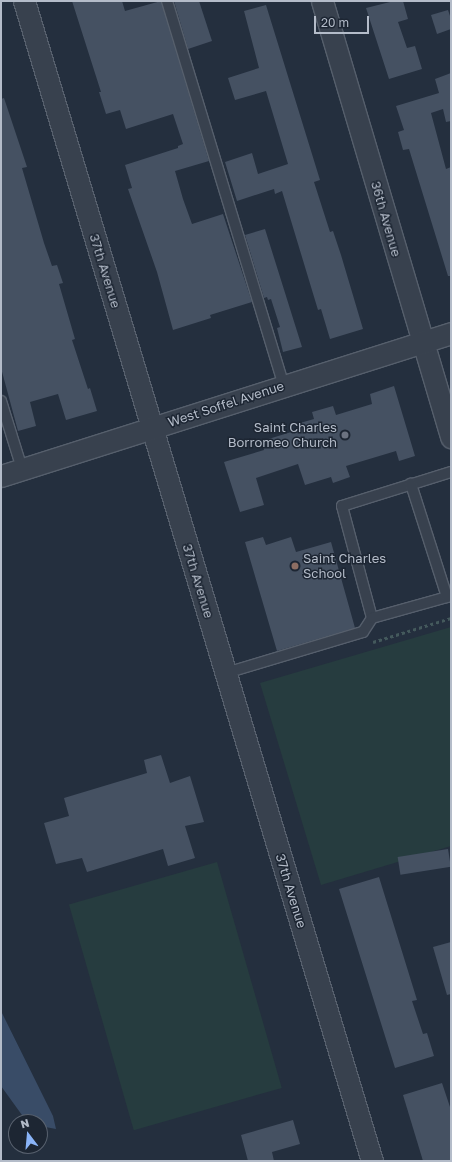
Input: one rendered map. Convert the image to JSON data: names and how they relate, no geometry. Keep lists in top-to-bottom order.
{
  "streets": {
    "street": ["36th Avenue", "37th Avenue", "West Soffel Avenue"]
  },
  "crossings": [
    ["36th Avenue", "West Soffel Avenue"],
    ["37th Avenue", "West Soffel Avenue"]
  ],
  "places": ["Saint Charles Borromeo Church", "Saint Charles School"],
  "scale_bar": "20 m",
  "north": "top"
}
